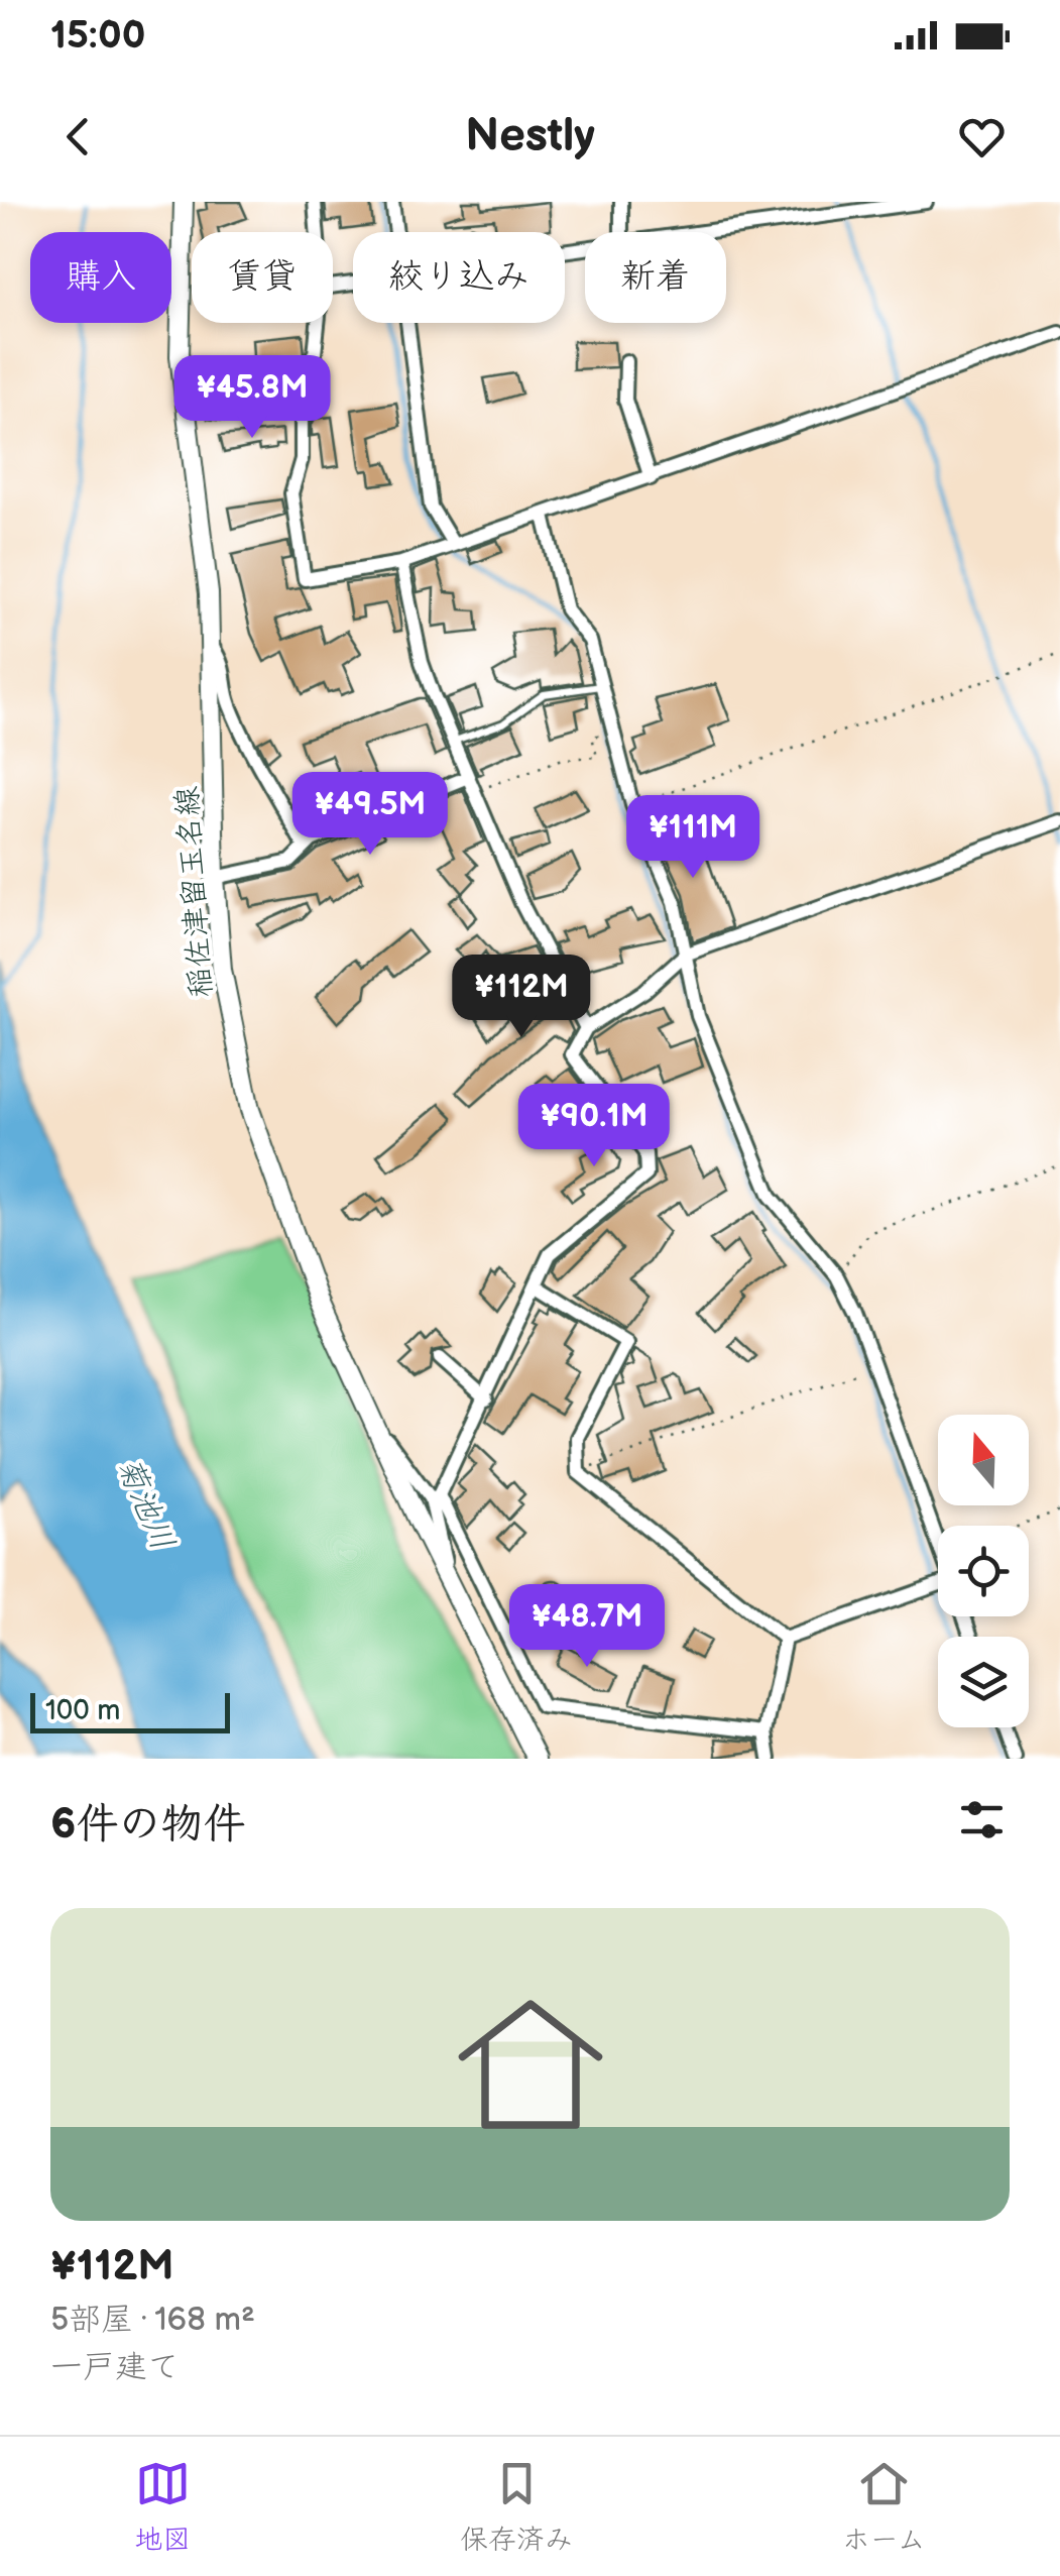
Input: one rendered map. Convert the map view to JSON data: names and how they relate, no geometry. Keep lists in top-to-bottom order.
{
  "streets": {
    "main road": ["稲佐津留玉名線"]
  },
  "water": ["菊池川"],
  "scale_bar": "100 m",
  "north": "top",
  "page": {
    "status": "15:00",
    "header": "Nestly",
    "chip": [
      "購入",
      "賃貸",
      "絞り込み",
      "新着"
    ],
    "price": [
      "¥45.8M",
      "¥49.5M",
      "¥111M",
      "¥112M",
      "¥90.1M",
      "¥48.7M"
    ],
    "scale": "100 m",
    "heading": "6件の物件",
    "list": [
      {
        "name": "¥112M",
        "note": "5部屋 · 168 m² · 一戸建て"
      }
    ],
    "tabs": ["地図", "保存済み", "ホーム"]
  }
}
